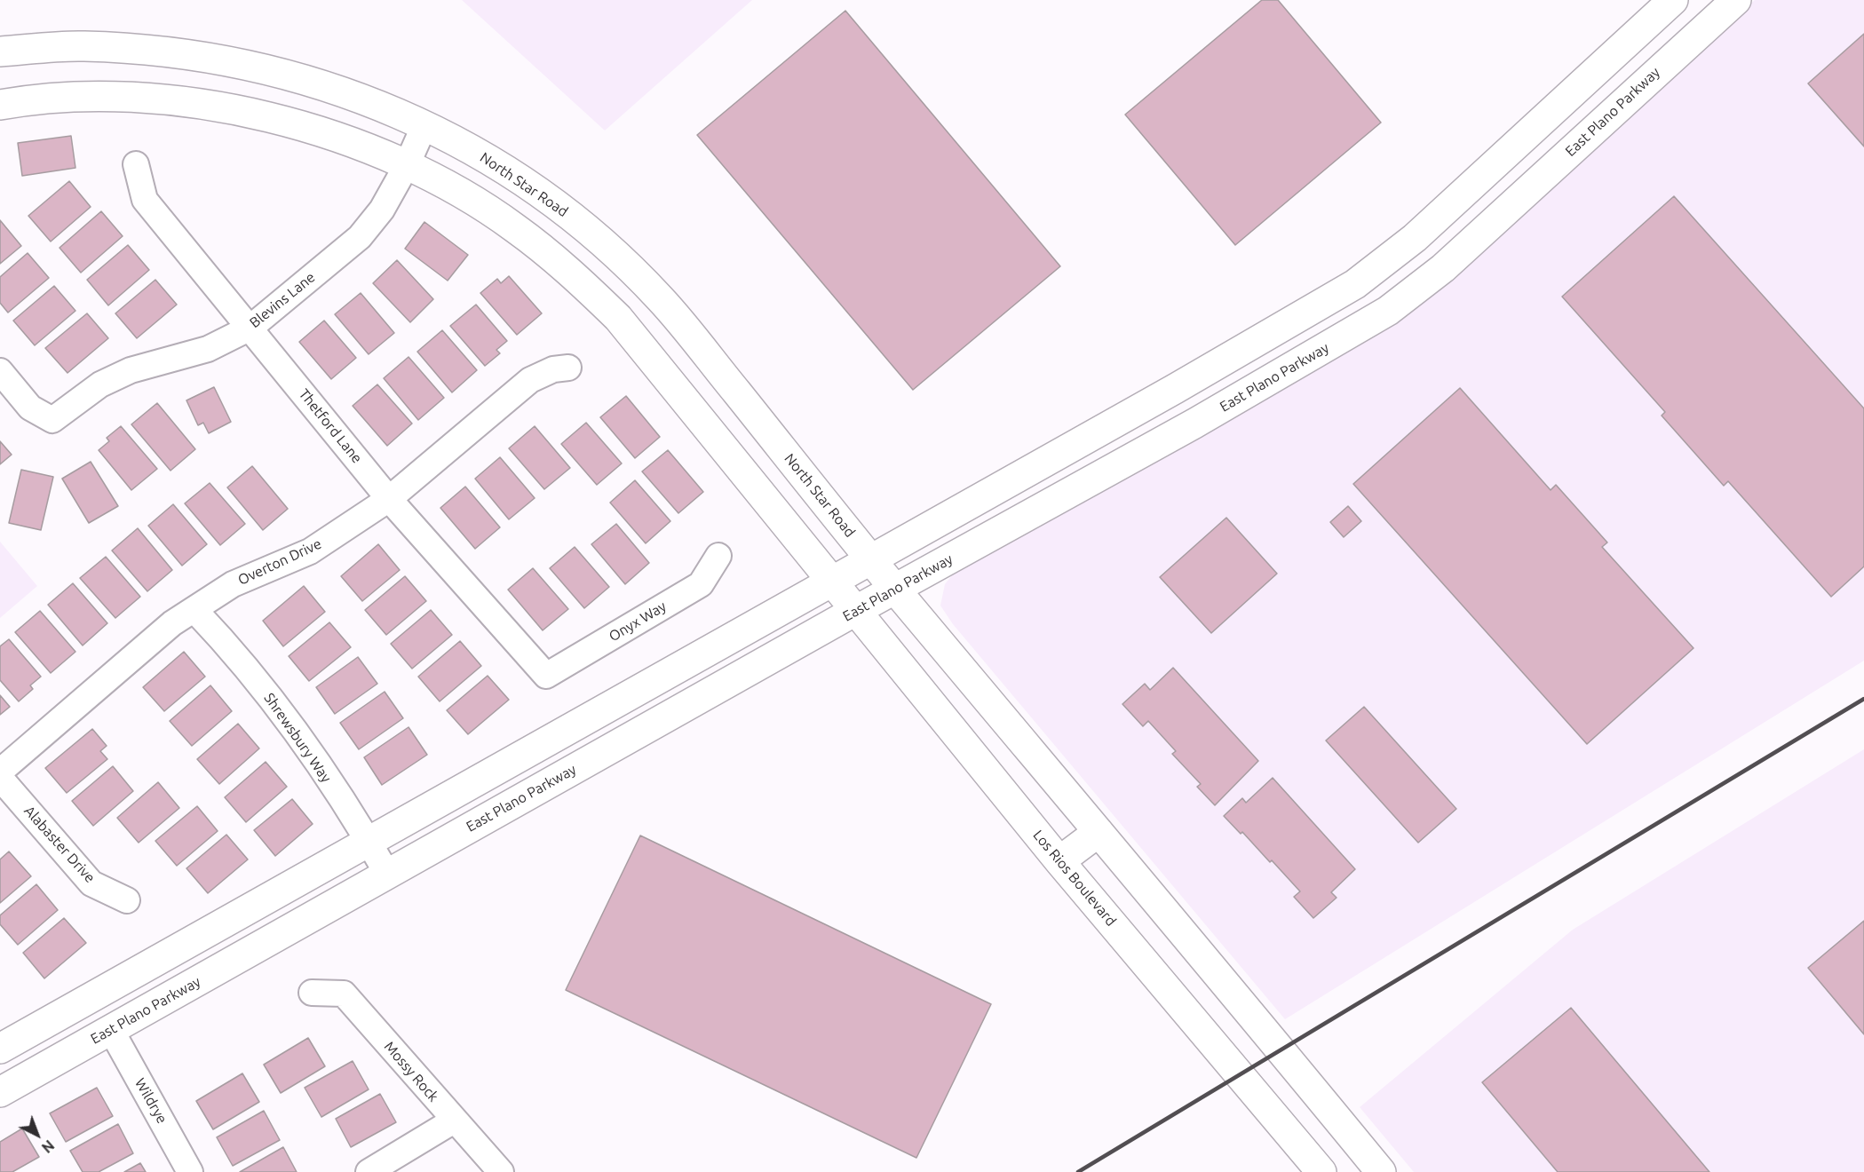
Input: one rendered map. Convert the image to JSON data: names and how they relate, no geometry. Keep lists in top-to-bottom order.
{
  "streets": {
    "main road": ["East Plano Parkway", "North Star Road", "Los Rios Boulevard"],
    "street": [
      "Blevins Lane",
      "Thetford Lane",
      "Overton Drive",
      "Onyx Way",
      "Shrewsbury Way",
      "Alabaster Drive",
      "Mossy Rock",
      "Wildrye"
    ]
  },
  "crossings": [
    ["East Plano Parkway", "North Star Road"],
    ["East Plano Parkway", "Shrewsbury Way"],
    ["East Plano Parkway", "Los Rios Boulevard"],
    ["East Plano Parkway", "Wildrye"],
    ["North Star Road", "Blevins Lane"],
    ["Blevins Lane", "Thetford Lane"],
    ["Thetford Lane", "Overton Drive"],
    ["Thetford Lane", "Onyx Way"],
    ["Overton Drive", "Shrewsbury Way"]
  ],
  "north": "bottom right"
}
